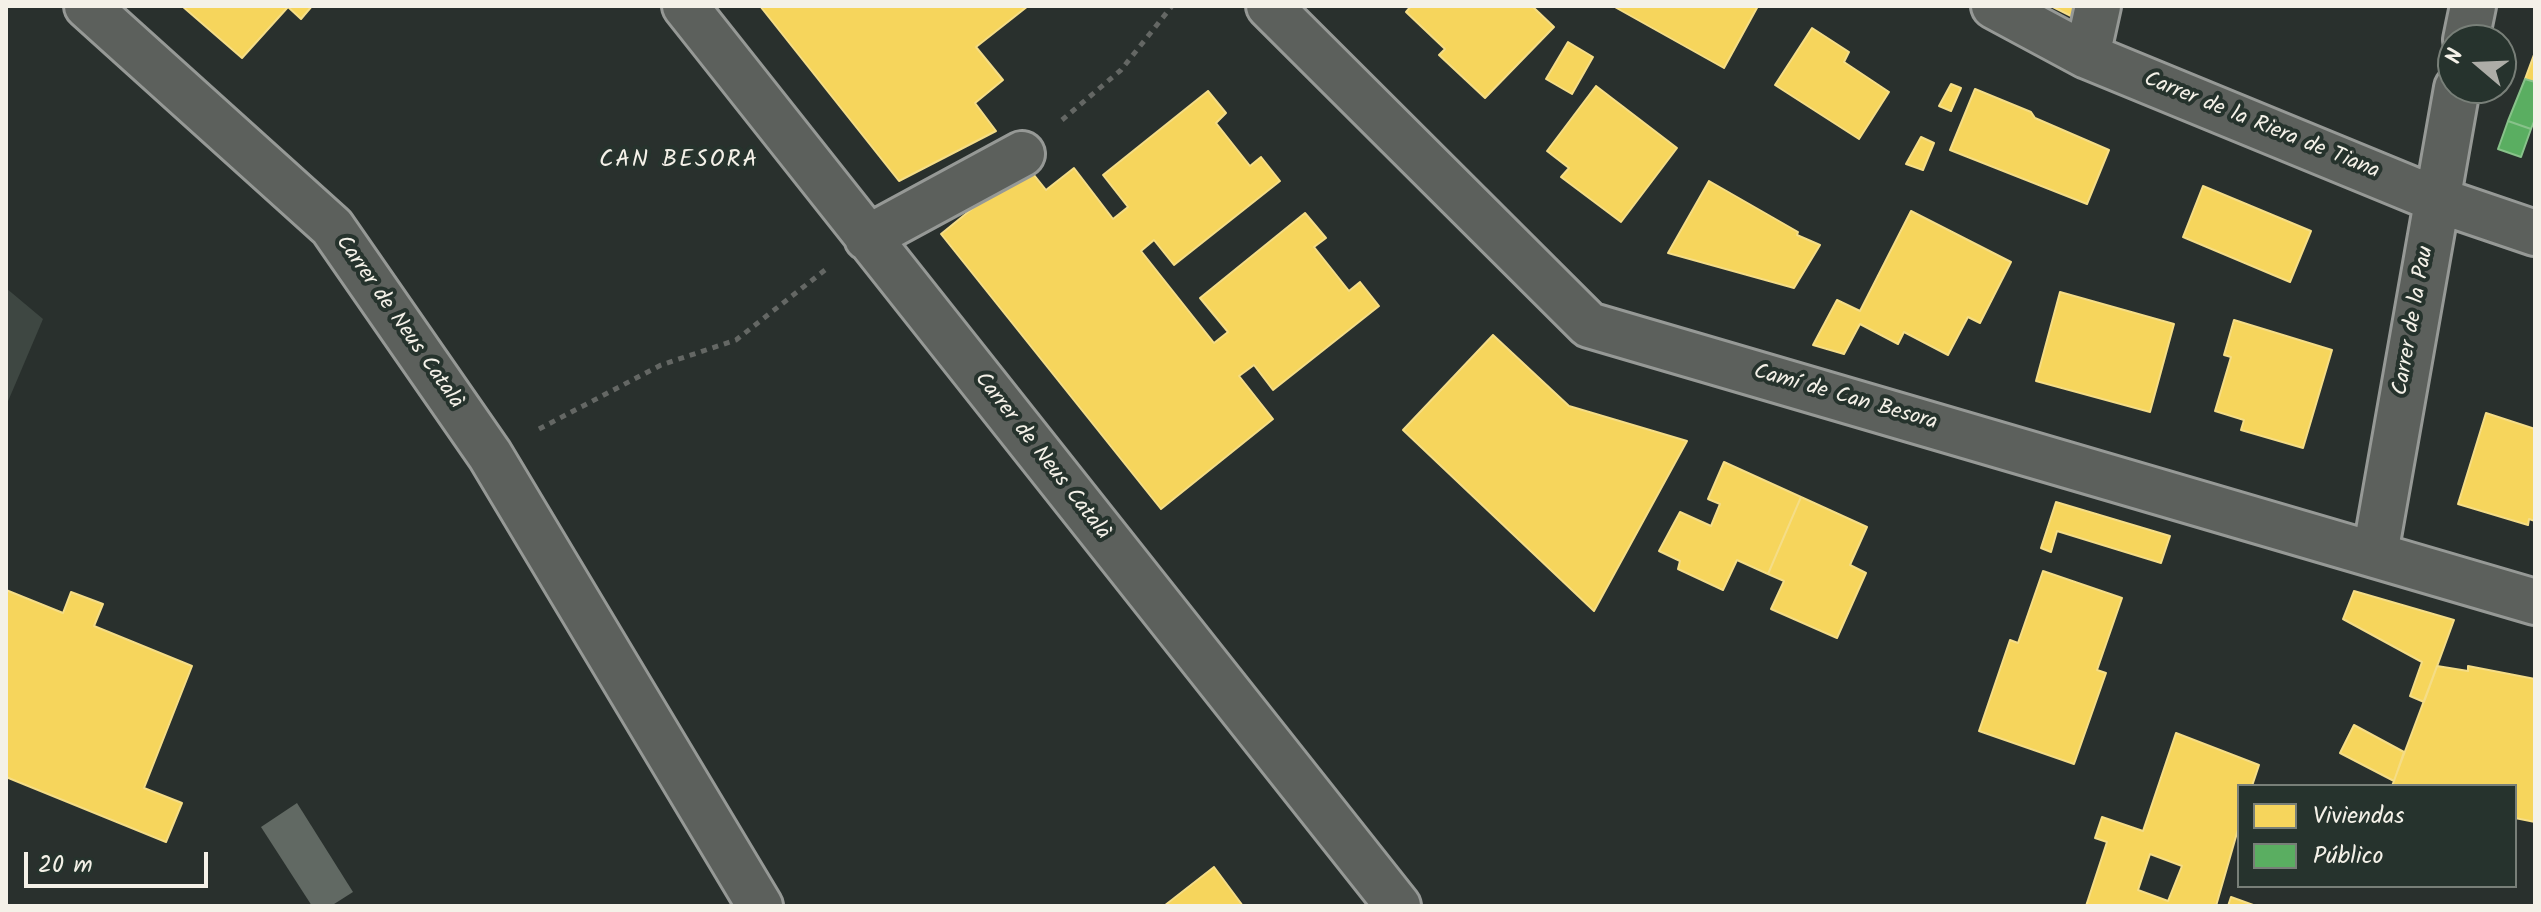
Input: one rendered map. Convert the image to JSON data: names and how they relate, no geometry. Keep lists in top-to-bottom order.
{
  "streets": {
    "street": [
      "Carrer de la Riera de Tiana",
      "Carrer de la Pau",
      "Carrer de Neus Català",
      "Camí de Can Besora"
    ]
  },
  "crossings": [
    ["Carrer de la Riera de Tiana", "Carrer de la Pau"],
    ["Carrer de la Pau", "Camí de Can Besora"]
  ],
  "districts": ["CAN BESORA"],
  "legend": ["Viviendas", "Público"],
  "scale_bar": "20 m",
  "north": "left"
}
